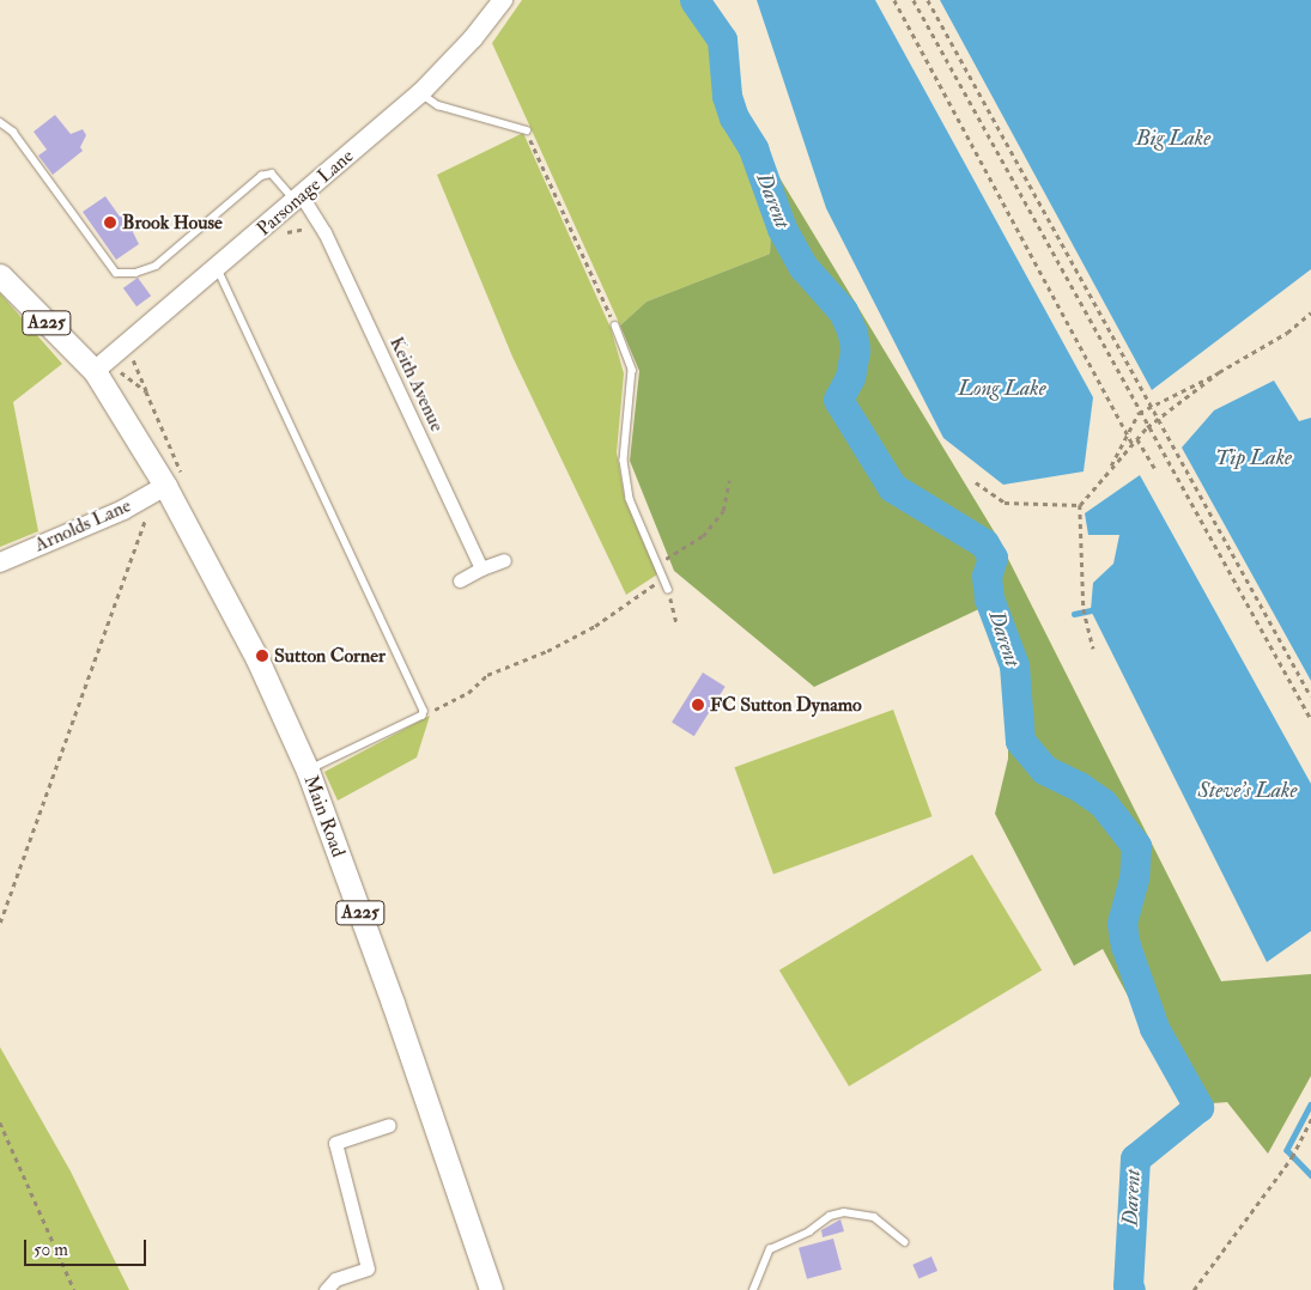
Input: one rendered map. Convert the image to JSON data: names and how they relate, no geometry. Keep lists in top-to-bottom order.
{
  "streets": {
    "main road": ["A225", "Main Road"],
    "street": ["Parsonage Lane", "Keith Avenue", "Arnolds Lane"]
  },
  "crossings": [
    ["Parsonage Lane", "A225"],
    ["Parsonage Lane", "Keith Avenue"],
    ["Parsonage Lane", "Main Road"],
    ["A225", "Main Road"],
    ["Arnolds Lane", "Main Road"]
  ],
  "water": [
    "Big Lake",
    "Darent",
    "Long Lake",
    "Tip Lake",
    "Steve's Lake"
  ],
  "places": ["Brook House", "Sutton Corner", "FC Sutton Dynamo"],
  "scale_bar": "50 m"
}
